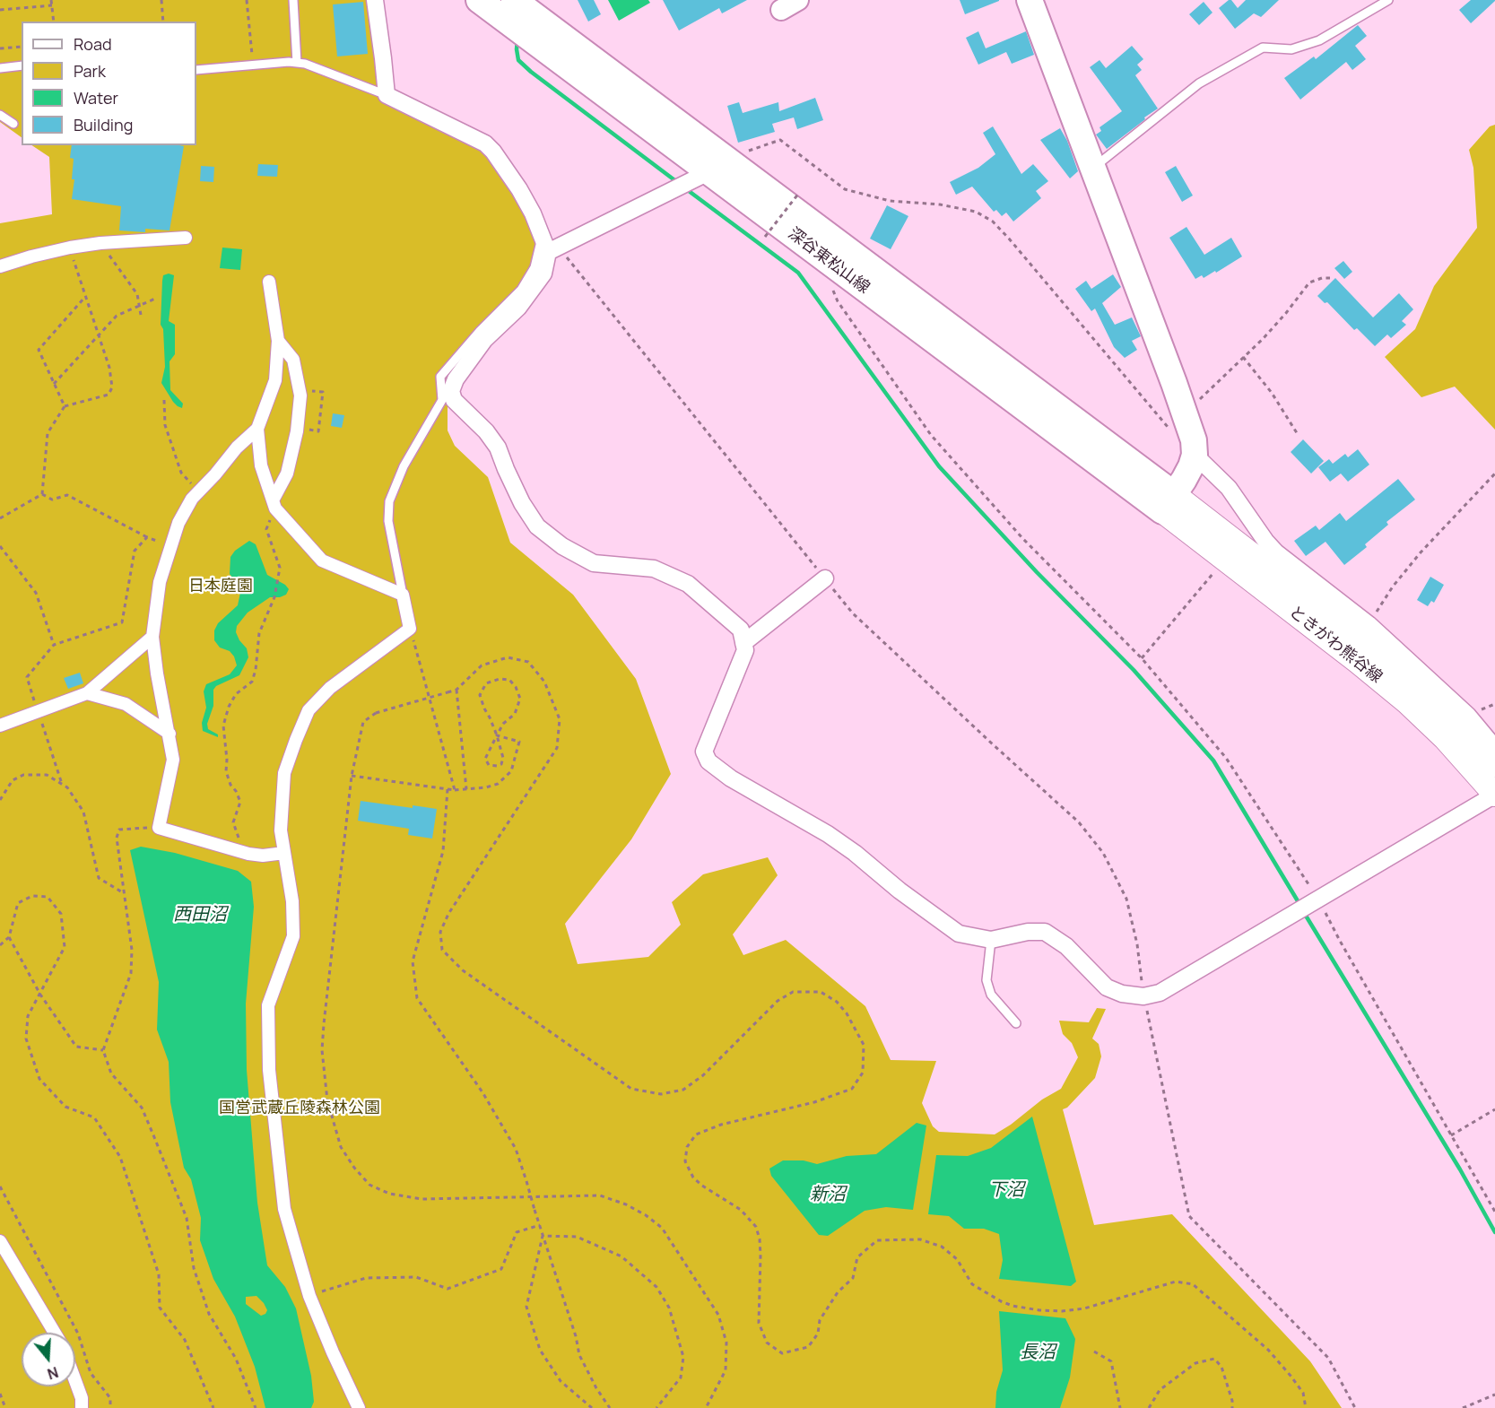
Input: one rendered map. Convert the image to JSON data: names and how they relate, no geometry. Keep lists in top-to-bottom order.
{
  "streets": {
    "main road": ["深谷東松山線", "ときがわ熊谷線"]
  },
  "crossings": [
    ["深谷東松山線", "ときがわ熊谷線"]
  ],
  "water": [
    "西田沼",
    "下沼",
    "新沼",
    "長沼"
  ],
  "parks": ["日本庭園", "国営武蔵丘陵森林公園"],
  "legend": [
    "Road",
    "Park",
    "Water",
    "Building"
  ],
  "north": "bottom"
}
